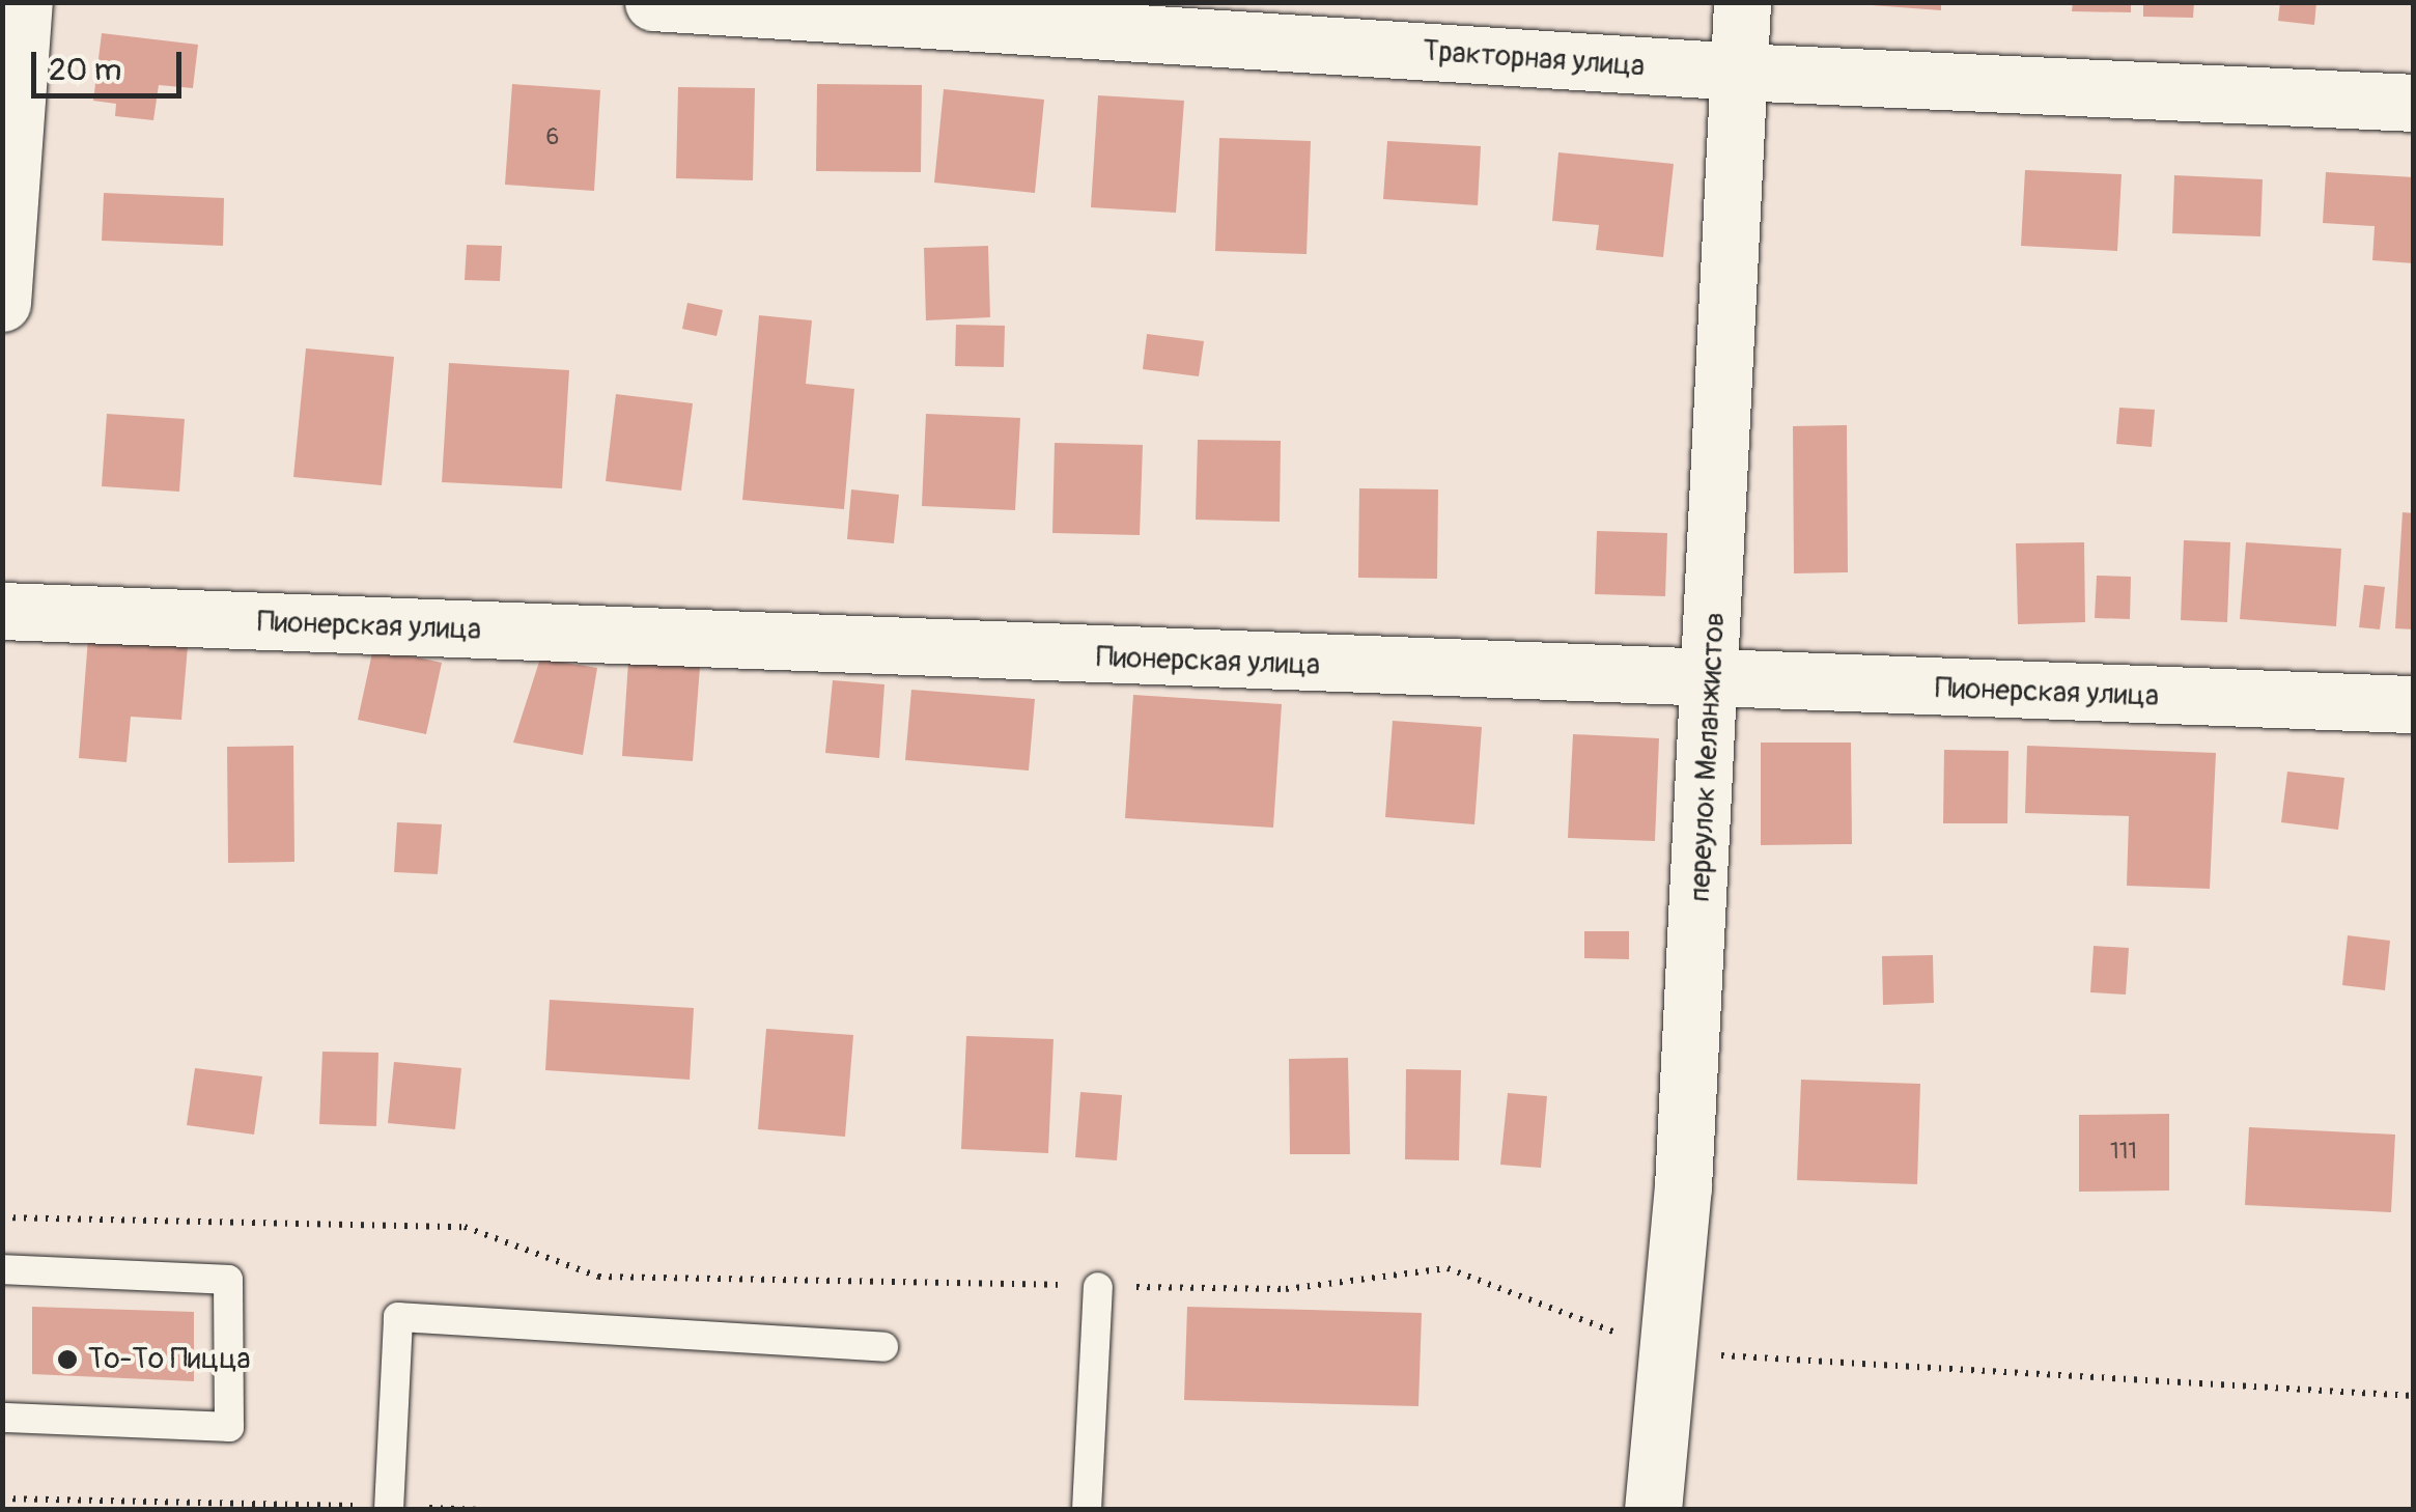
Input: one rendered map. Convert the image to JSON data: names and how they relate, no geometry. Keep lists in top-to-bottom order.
{
  "streets": {
    "street": ["Тракторная улица", "Пионерская улица", "переулок Меланжистов"]
  },
  "crossings": [
    ["Тракторная улица", "переулок Меланжистов"],
    ["Пионерская улица", "переулок Меланжистов"]
  ],
  "places": ["То-То Пицца"],
  "house_numbers": ["6", "111"],
  "scale_bar": "20 m"
}
